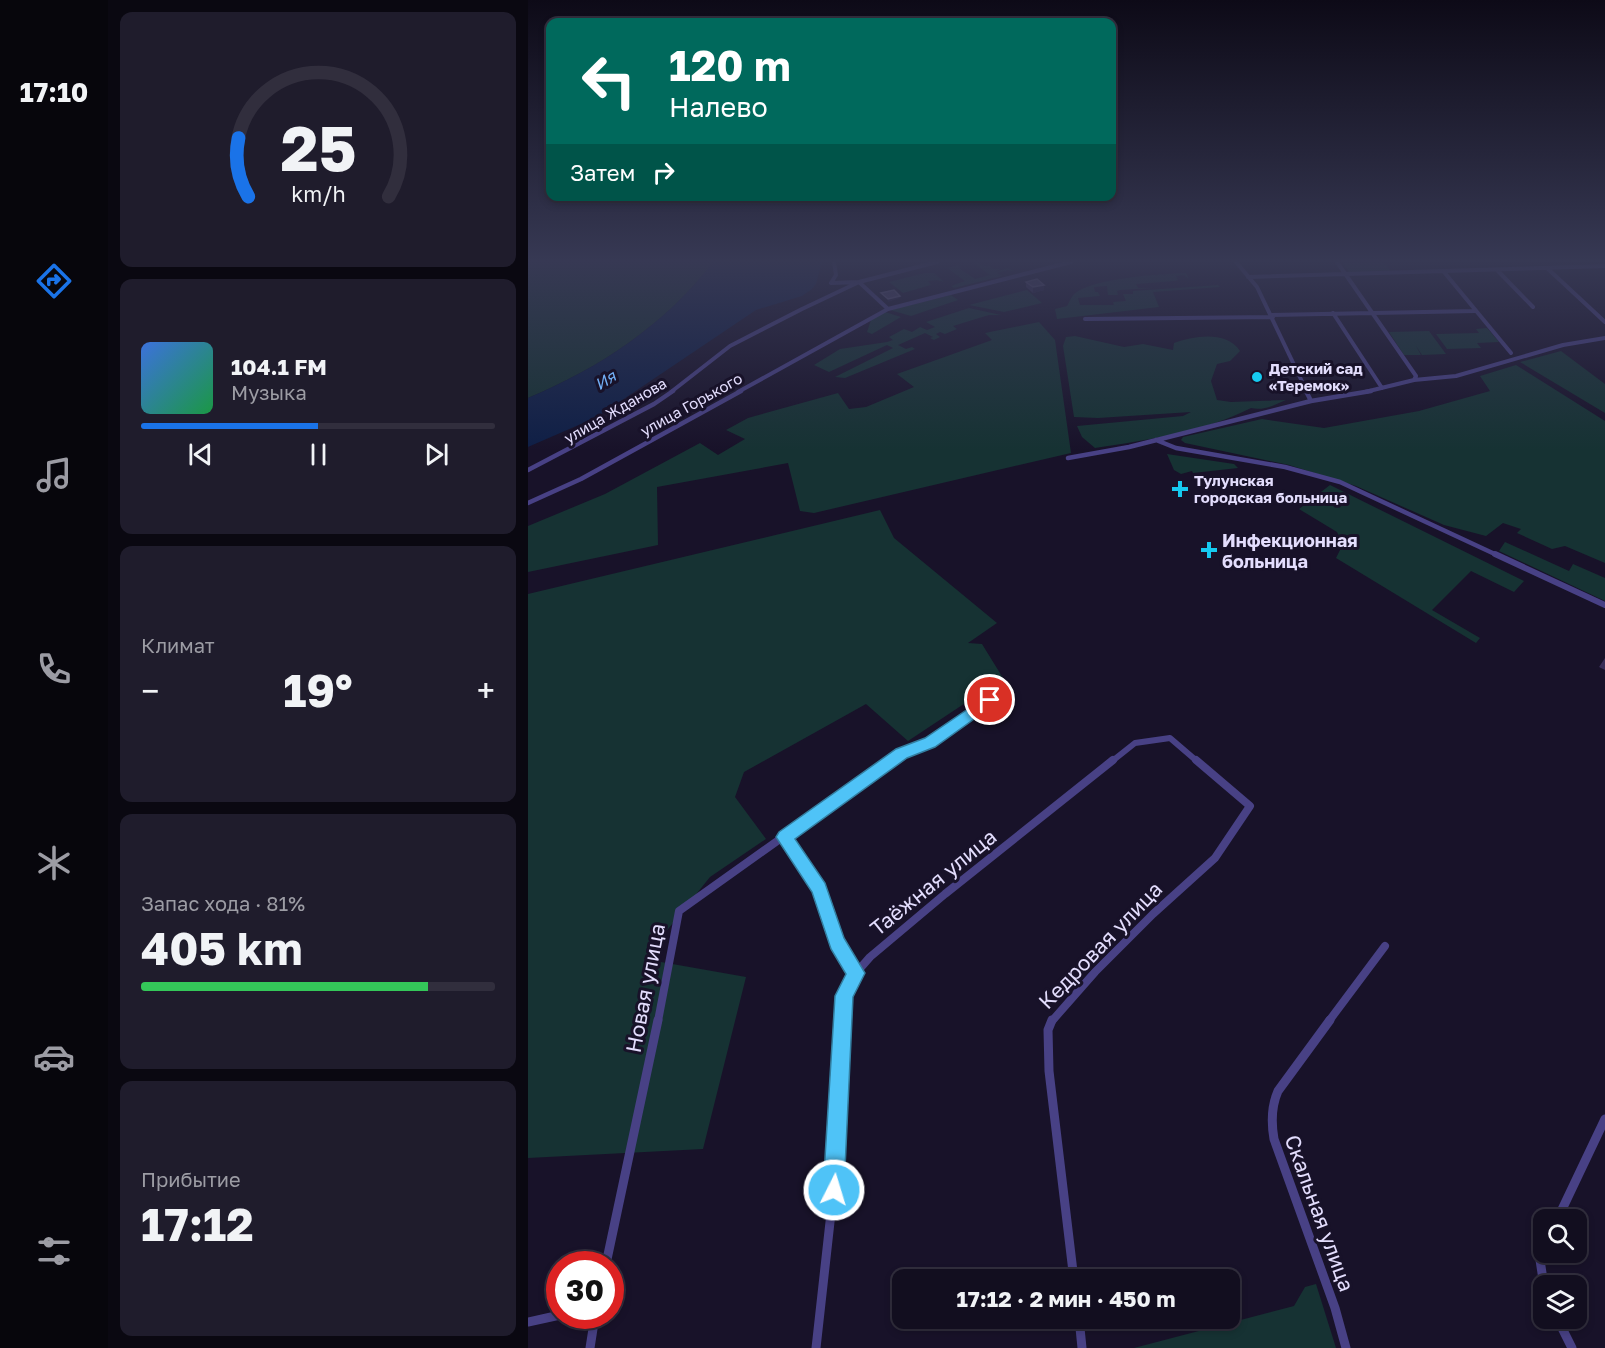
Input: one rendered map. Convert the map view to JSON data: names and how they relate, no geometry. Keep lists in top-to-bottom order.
{
  "streets": {
    "street": [
      "улица Горького",
      "улица Жданова",
      "Таёжная улица",
      "Кедровая улица",
      "Новая улица",
      "Скальная улица"
    ]
  },
  "crossings": [
    ["Таёжная улица", "Кедровая улица"]
  ],
  "water": ["Ия"],
  "places": {
    "other": ["Детский сад «Теремок»"],
    "health": ["Тулунская городская больница", "Инфекционная больница"]
  },
  "page": {
    "tabs": "17:10",
    "turn": ["120 m", "Налево"],
    "then": "Затем",
    "song": ["104.1 FM", "Музыка"],
    "tile": [
      "Климат",
      ["Запас хода · 81%", "405 km"],
      ["Прибытие", "17:12"]
    ],
    "heat": ["−", "19°", "+"],
    "limit": "30",
    "trip": "17:12 · 2 мин · 450 m",
    "gauge": ["25", "km/h"]
  }
}
